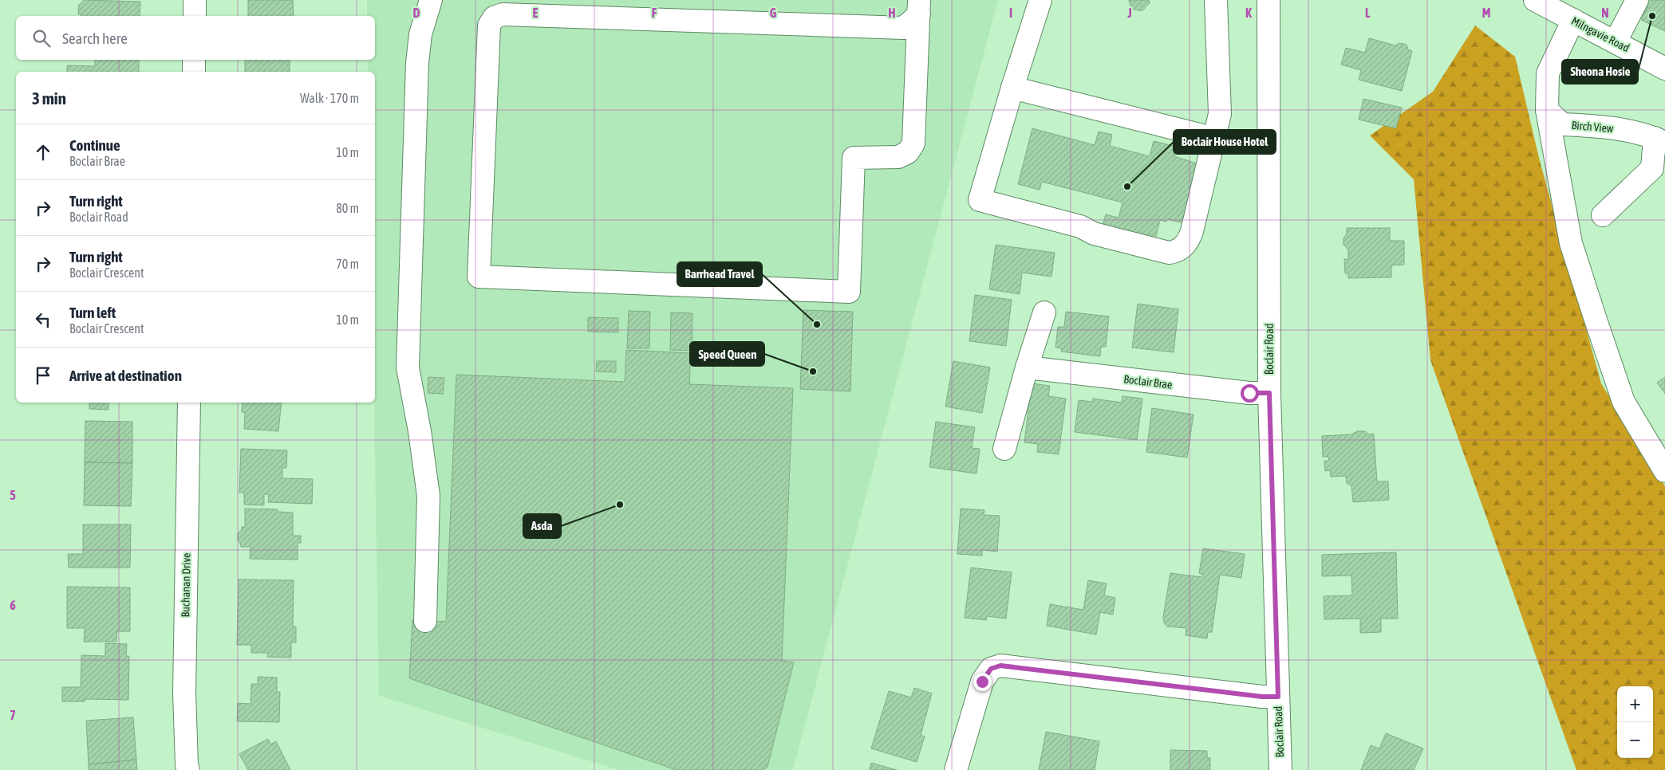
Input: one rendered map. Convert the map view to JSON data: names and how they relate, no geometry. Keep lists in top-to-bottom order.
{
  "streets": {
    "street": [
      "Milngavie Road",
      "Birch View",
      "Boclair Road",
      "Boclair Brae",
      "Buchanan Drive"
    ]
  },
  "crossings": [
    ["Boclair Road", "Boclair Brae"]
  ],
  "places": [
    "Sheona Hosie",
    "Boclair House Hotel",
    "Barrhead Travel",
    "Speed Queen",
    "Asda"
  ],
  "page": {
    "search": "Search here",
    "heading": ["3 min", "Walk · 170 m"],
    "list": [
      ["Continue", "Boclair Brae", "10 m"],
      ["Turn right", "Boclair Road", "80 m"],
      ["Turn right", "Boclair Crescent", "70 m"],
      ["Turn left", "Boclair Crescent", "10 m"],
      "Arrive at destination"
    ],
    "map_buttons": ["+", "−"]
  },
  "grid": {
    "columns": [
      "D",
      "E",
      "F",
      "G",
      "H",
      "I",
      "J",
      "K",
      "L",
      "M",
      "N"
    ],
    "rows": ["5", "6", "7"]
  }
}
